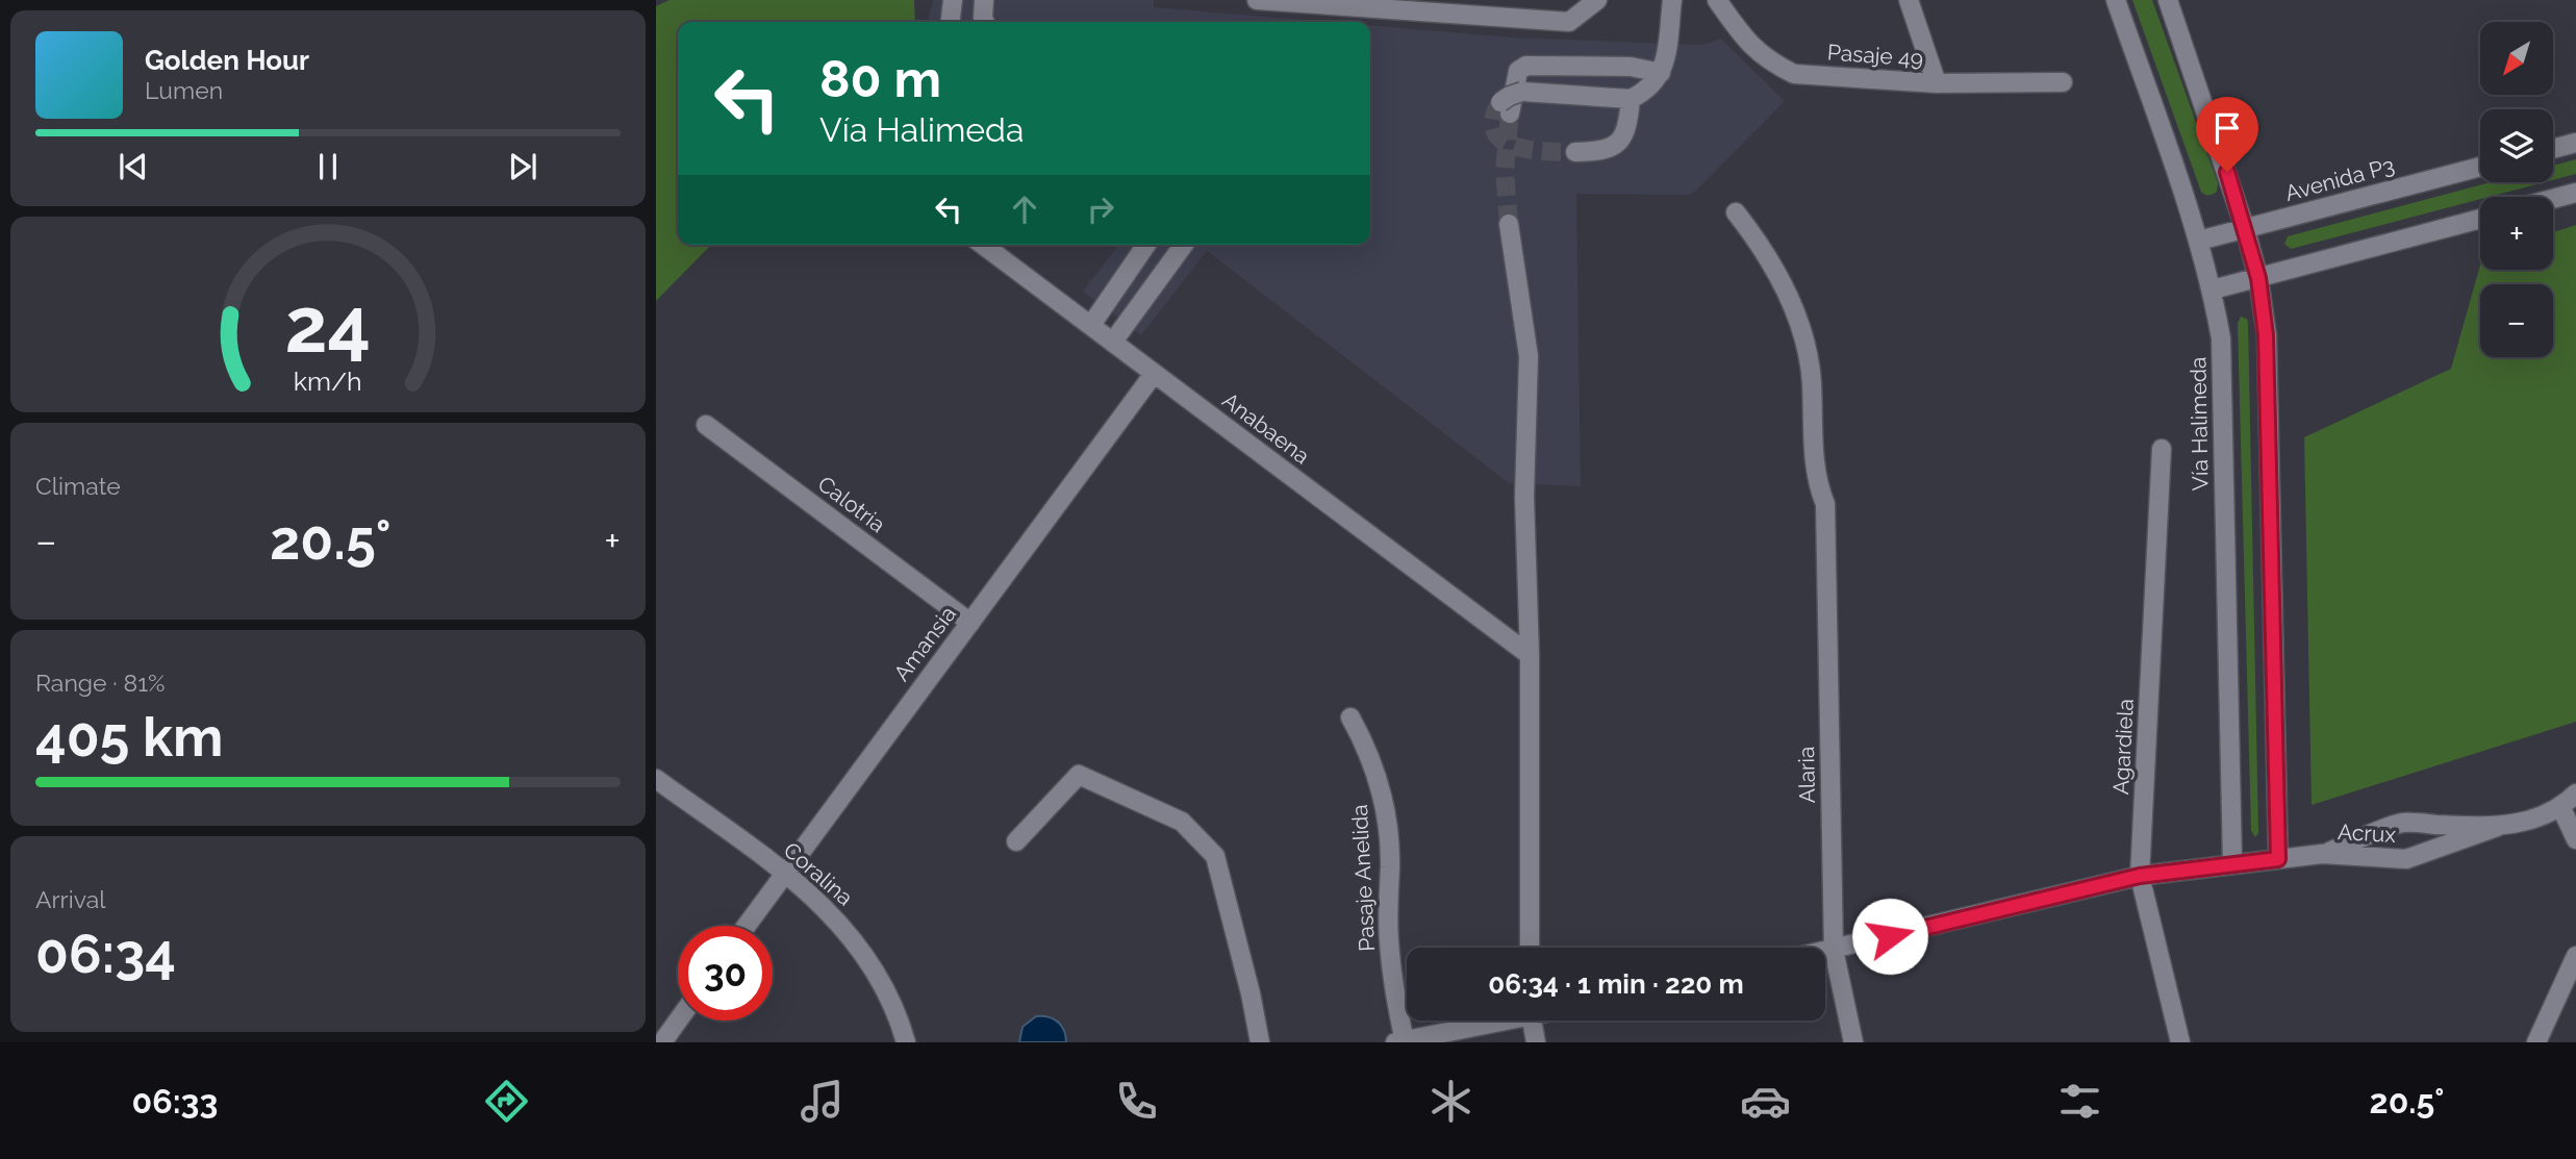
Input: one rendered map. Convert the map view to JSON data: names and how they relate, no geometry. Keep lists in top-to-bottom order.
{
  "streets": {
    "street": [
      "Pasaje 49",
      "Avenida P3",
      "Vía Halimeda",
      "Anabaena",
      "Calotria",
      "Amansia",
      "Agardiela",
      "Alaria",
      "Acrux",
      "Coralina",
      "Pasaje Anelida"
    ]
  },
  "crossings": [
    ["Avenida P3", "Vía Halimeda"],
    ["Anabaena", "Amansia"],
    ["Calotria", "Amansia"],
    ["Amansia", "Coralina"]
  ],
  "north": "bottom left",
  "page": {
    "map_buttons": ["+", "−"],
    "turn": ["80 m", "Vía Halimeda"],
    "song": ["Golden Hour", "Lumen"],
    "tile": [
      "Climate",
      ["Range · 81%", "405 km"],
      ["Arrival", "06:34"]
    ],
    "heat": ["−", "20.5°", "+"],
    "limit": "30",
    "trip": "06:34 · 1 min · 220 m",
    "tabs": ["06:33", "20.5°"],
    "gauge": ["24", "km/h"]
  }
}
